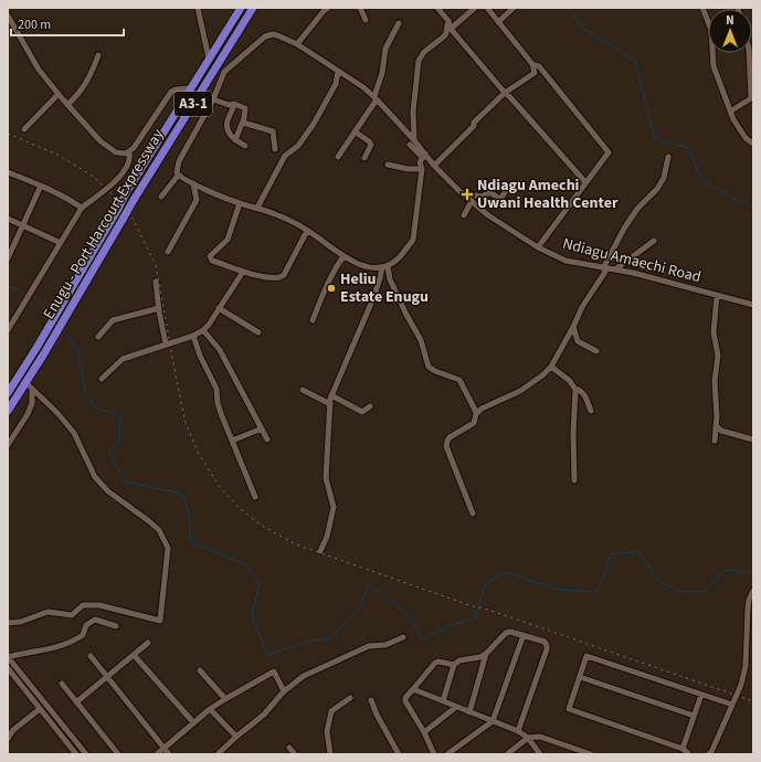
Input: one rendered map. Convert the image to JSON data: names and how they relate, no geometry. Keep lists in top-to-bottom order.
{
  "streets": {
    "highway": ["A3-1", "Enugu - Port Harcourt Expressway"],
    "street": ["Ndiagu Amaechi Road"]
  },
  "places": {
    "health": ["Ndiagu Amechi Uwani Health Center"],
    "other": ["Heliu Estate Enugu"]
  },
  "scale_bar": "200 m",
  "north": "top"
}
